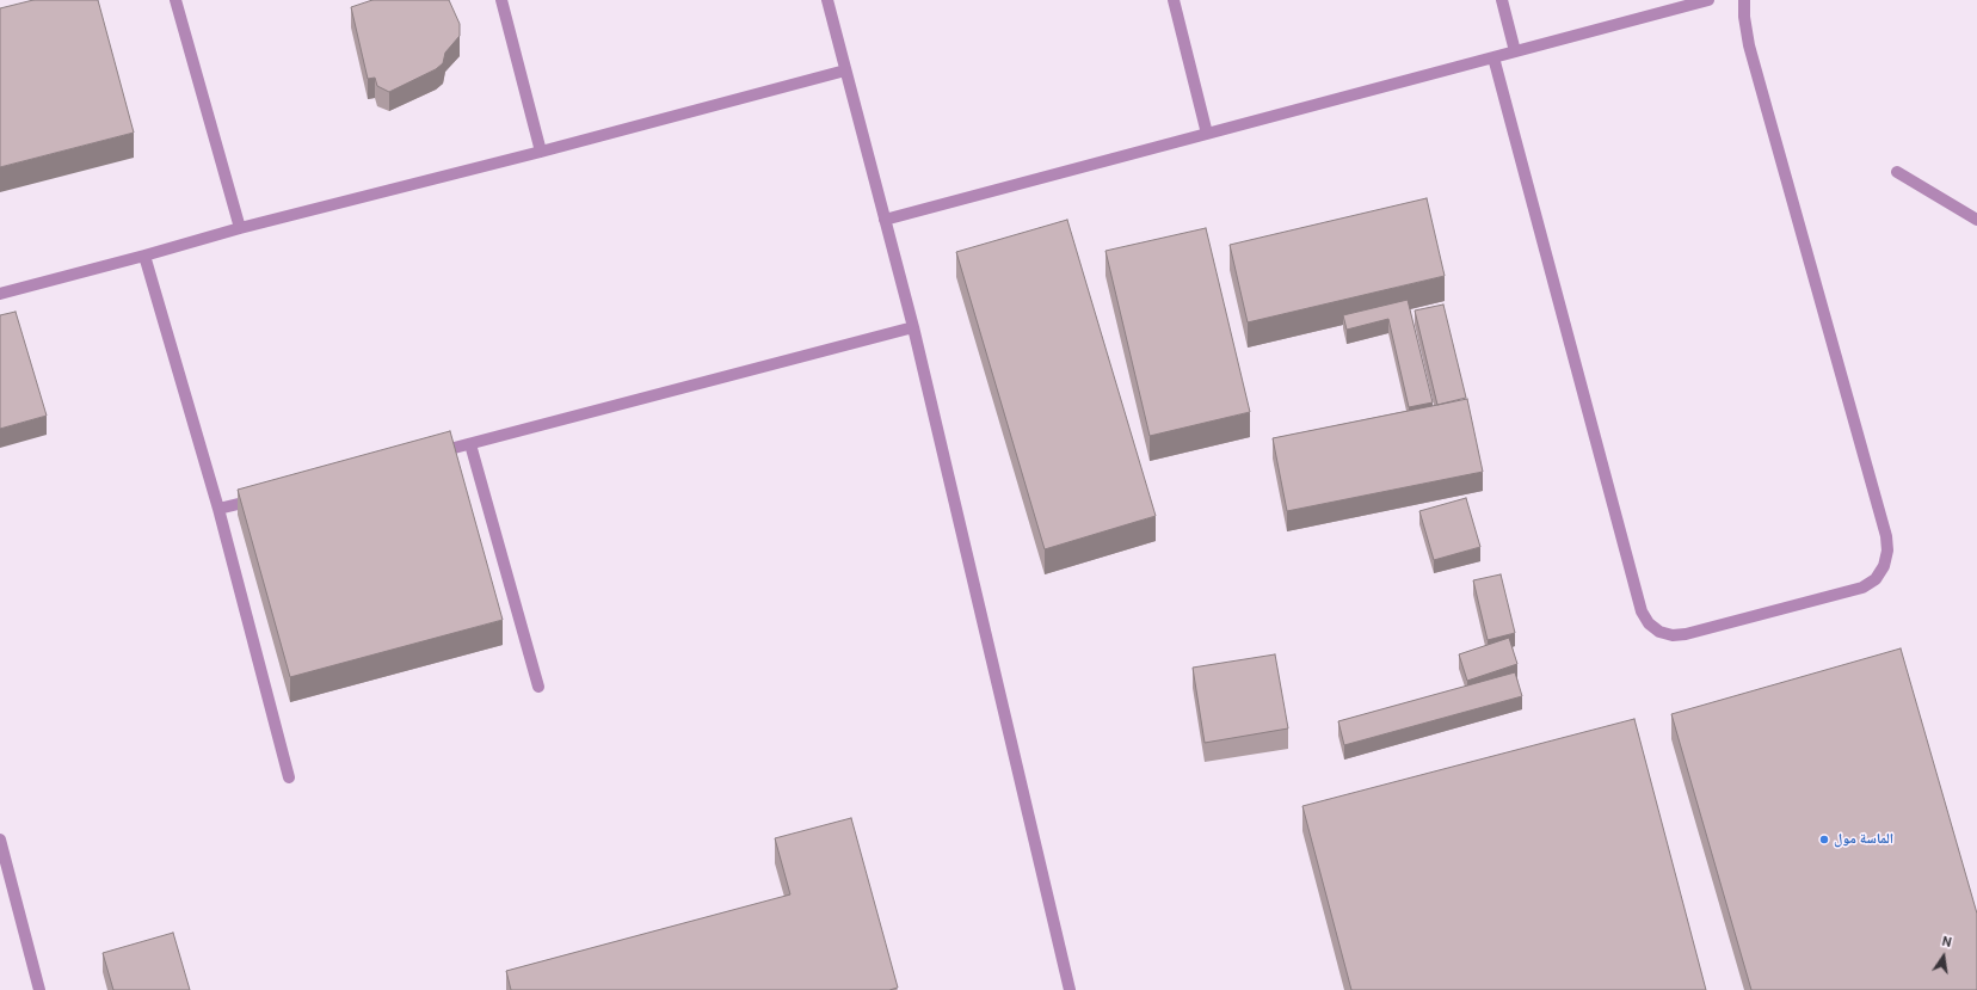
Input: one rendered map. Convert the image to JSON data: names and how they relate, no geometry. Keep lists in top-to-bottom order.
{
  "places": ["الماسة مول"],
  "north": "top"
}
